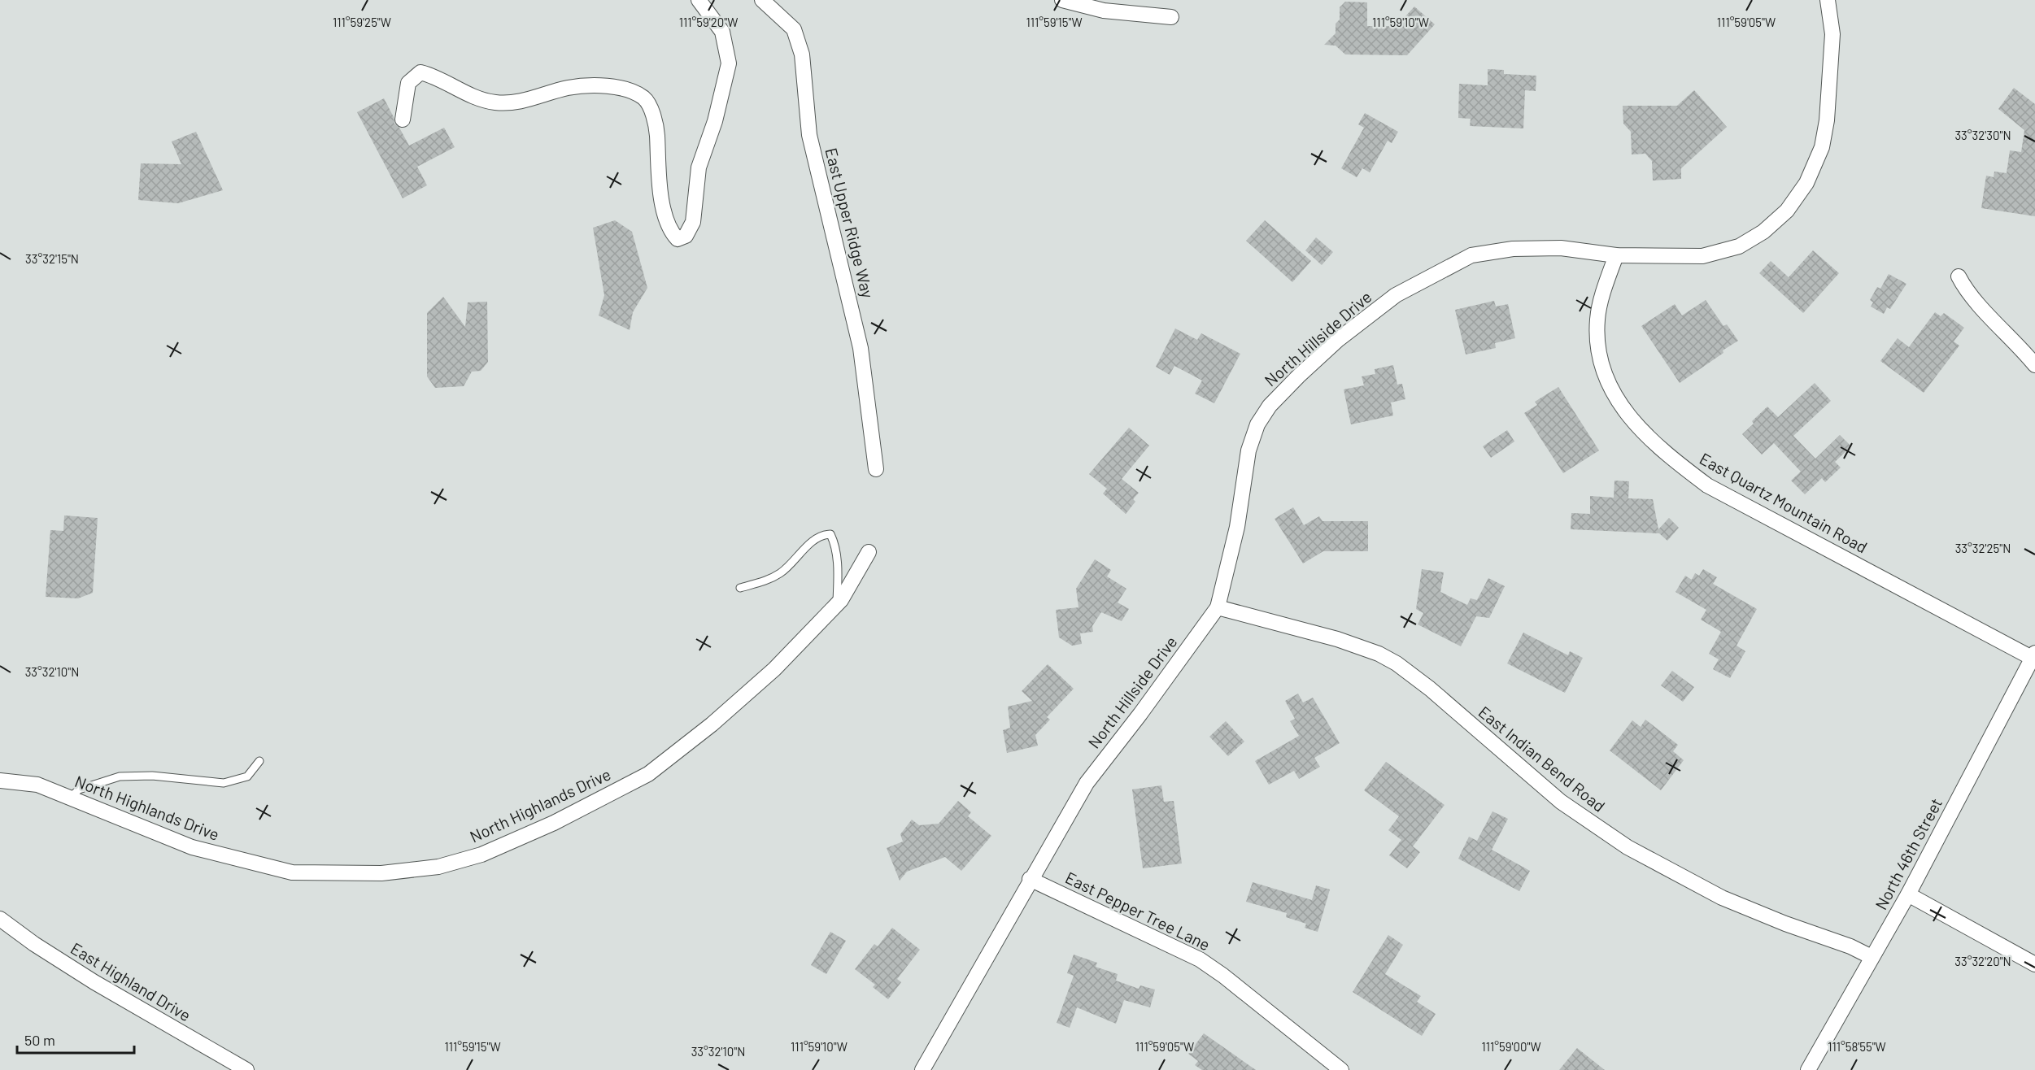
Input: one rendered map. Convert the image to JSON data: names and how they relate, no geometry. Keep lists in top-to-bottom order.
{
  "streets": {
    "street": [
      "East Upper Ridge Way",
      "North Hillside Drive",
      "East Quartz Mountain Road",
      "East Indian Bend Road",
      "North Highlands Drive",
      "North 46th Street",
      "East Pepper Tree Lane",
      "East Highland Drive"
    ]
  },
  "crossings": [
    ["North Hillside Drive", "East Quartz Mountain Road"],
    ["North Hillside Drive", "East Indian Bend Road"],
    ["North Hillside Drive", "East Pepper Tree Lane"],
    ["East Quartz Mountain Road", "North 46th Street"],
    ["East Indian Bend Road", "North 46th Street"]
  ],
  "scale_bar": "50 m",
  "coordinates": [
    "111°59'25\"W",
    "111°59'20\"W",
    "111°59'15\"W",
    "111°59'10\"W",
    "111°59'05\"W",
    "33°32'30\"N",
    "33°32'15\"N",
    "33°32'25\"N",
    "33°32'10\"N",
    "33°32'20\"N",
    "111°59'00\"W",
    "111°58'55\"W"
  ]
}
